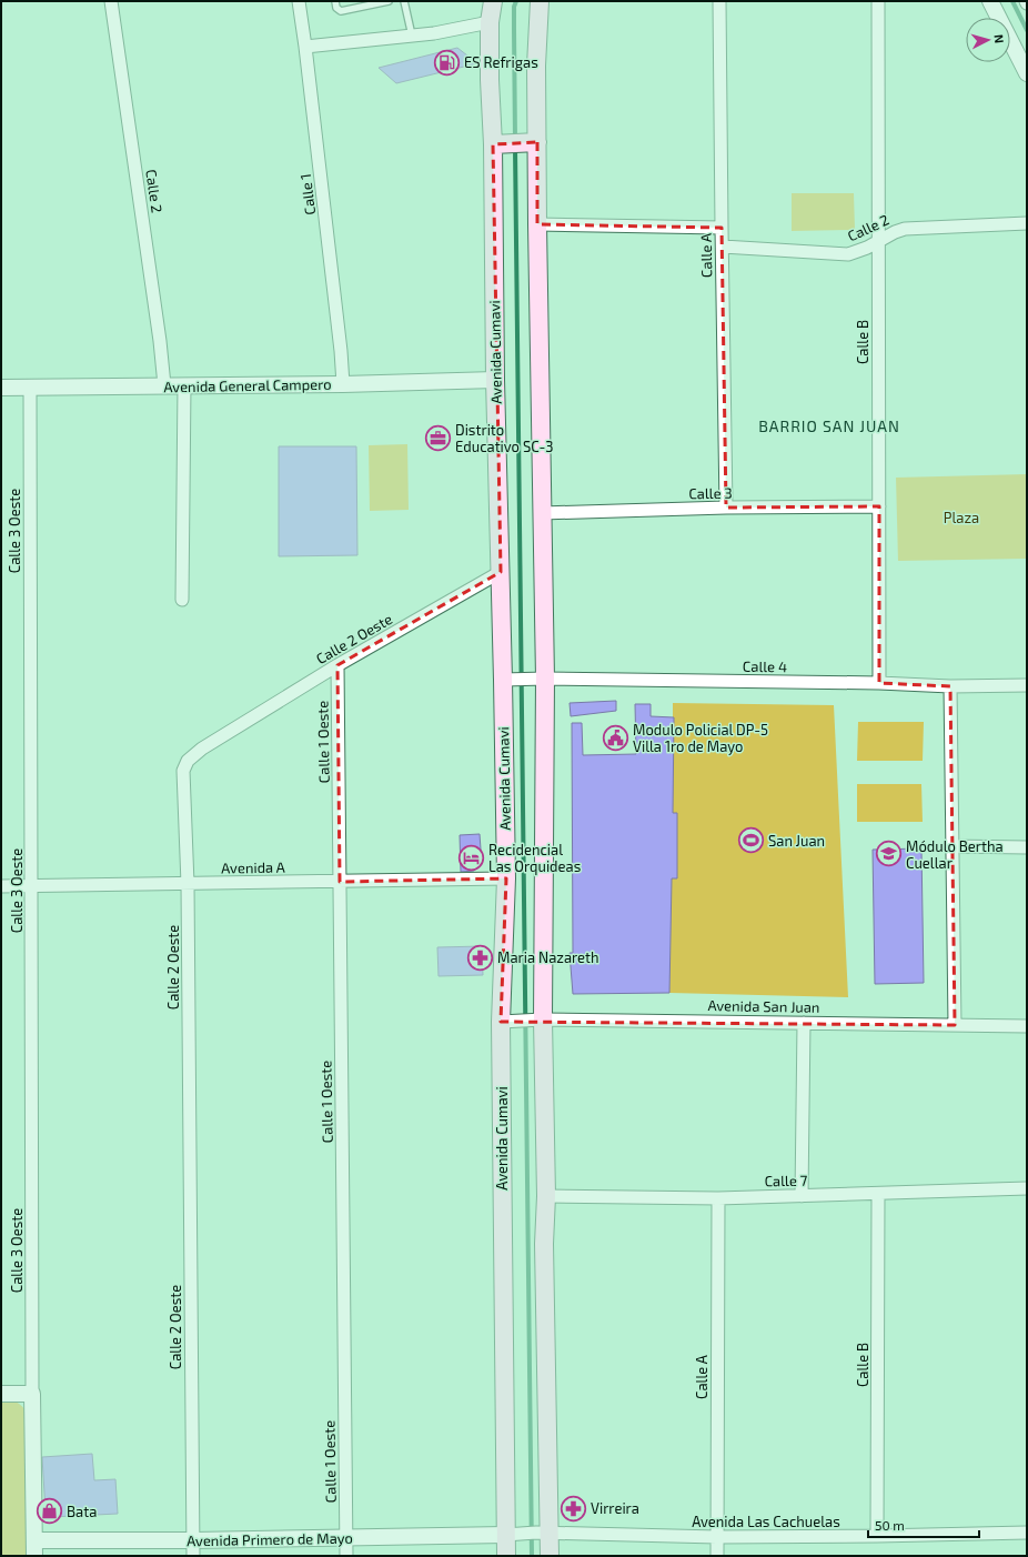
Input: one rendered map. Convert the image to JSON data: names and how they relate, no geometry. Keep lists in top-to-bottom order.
{
  "streets": {
    "main road": ["Avenida Cumavi"],
    "street": [
      "Calle 2",
      "Calle 1",
      "Calle A",
      "Calle B",
      "Avenida General Campero",
      "Calle 3",
      "Calle 3 Oeste",
      "Calle 2 Oeste",
      "Calle 4",
      "Calle 1 Oeste",
      "Avenida A",
      "Avenida San Juan",
      "Calle 7",
      "Avenida Las Cachuelas",
      "Avenida Primero de Mayo"
    ]
  },
  "crossings": [
    ["Calle 2", "Calle A"],
    ["Calle 2", "Calle B"],
    ["Calle 2", "Avenida General Campero"],
    ["Calle 1", "Avenida General Campero"],
    ["Calle A", "Calle 3"],
    ["Calle A", "Calle 7"],
    ["Calle A", "Avenida Las Cachuelas"],
    ["Calle B", "Calle 3"],
    ["Calle B", "Calle 4"],
    ["Calle B", "Calle 7"],
    ["Calle B", "Avenida Las Cachuelas"],
    ["Avenida Cumavi", "Avenida General Campero"],
    ["Avenida Cumavi", "Calle 2 Oeste"],
    ["Avenida Cumavi", "Calle 4"],
    ["Avenida Cumavi", "Avenida A"],
    ["Avenida Cumavi", "Avenida San Juan"],
    ["Avenida Cumavi", "Avenida Las Cachuelas"],
    ["Avenida Cumavi", "Avenida Primero de Mayo"],
    ["Avenida General Campero", "Calle 3 Oeste"],
    ["Calle 3 Oeste", "Avenida A"],
    ["Calle 2 Oeste", "Calle 1 Oeste"],
    ["Calle 2 Oeste", "Avenida A"],
    ["Calle 2 Oeste", "Avenida Primero de Mayo"],
    ["Calle 1 Oeste", "Avenida A"],
    ["Calle 1 Oeste", "Avenida Primero de Mayo"],
    ["Avenida Las Cachuelas", "Avenida Primero de Mayo"]
  ],
  "districts": ["BARRIO SAN JUAN"],
  "parks": ["Plaza"],
  "places": {
    "fuel station": ["ES Refrigas"],
    "office": ["Distrito Educativo SC-3"],
    "public building": ["Modulo Policial DP-5 Villa 1ro de Mayo"],
    "sports": ["San Juan"],
    "school or university": ["Módulo Bertha Cuellar"],
    "hotel": ["Recidencial Las Orquideas"],
    "pharmacy": ["Maria Nazareth", "Virreira"],
    "shop": ["Bata"]
  },
  "scale_bar": "50 m",
  "north": "right"
}
